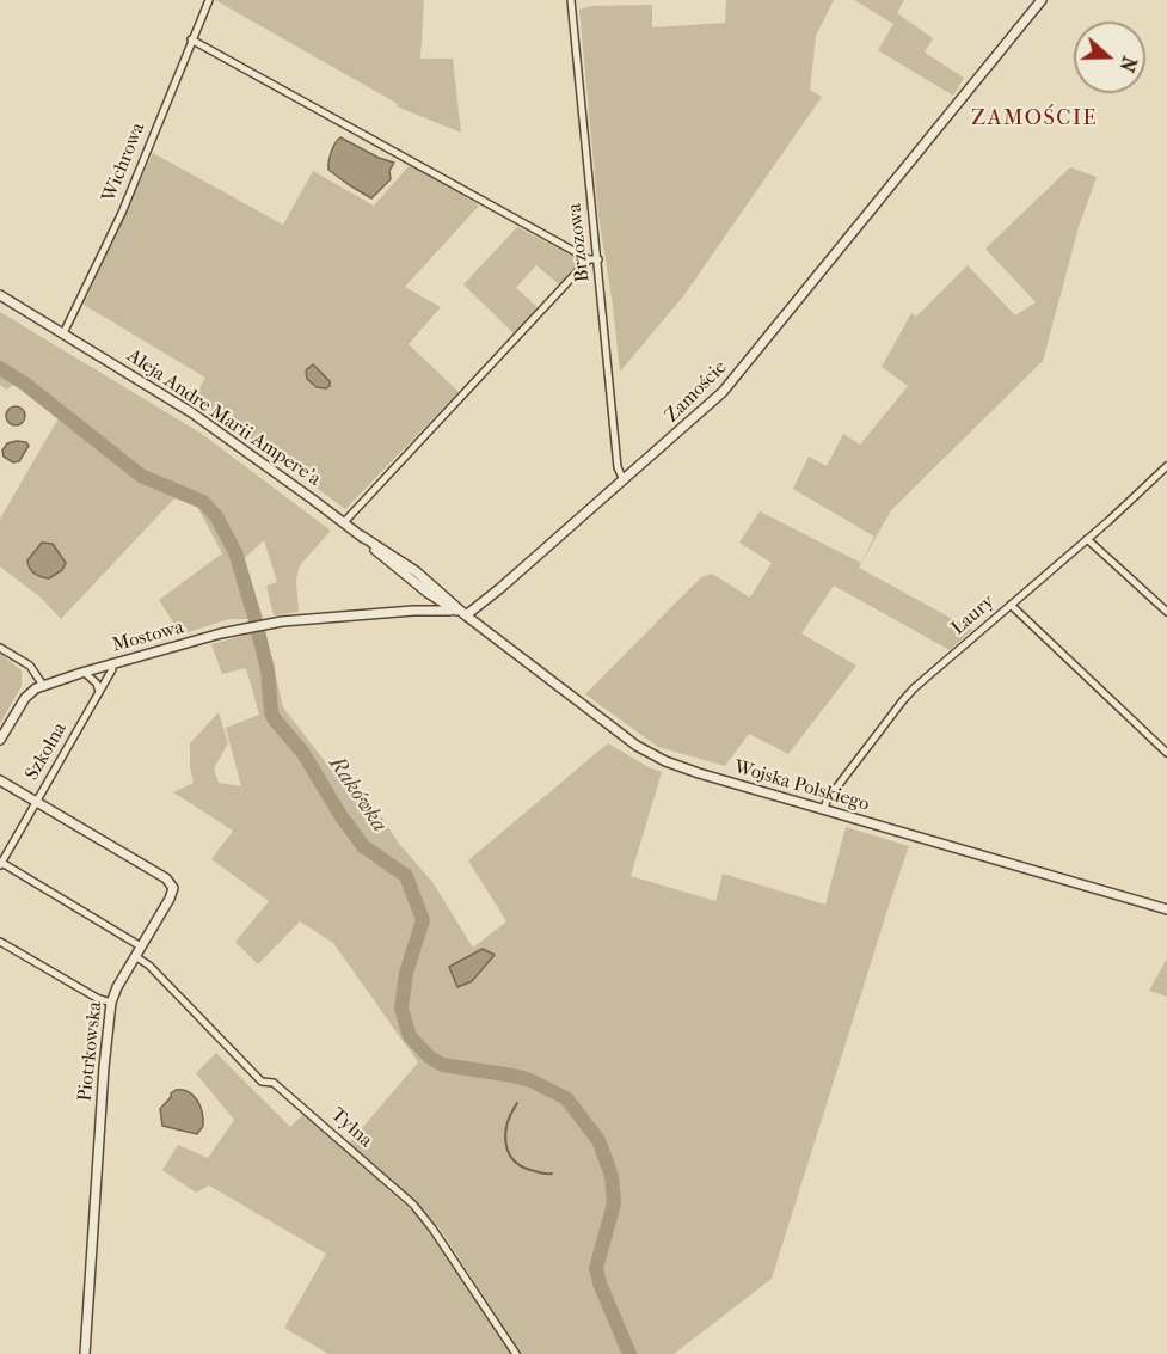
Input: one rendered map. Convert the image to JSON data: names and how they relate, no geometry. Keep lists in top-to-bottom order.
{
  "streets": {
    "street": [
      "Wichrowa",
      "Brzozowa",
      "Zamoście",
      "Aleja Andre Marii Ampere'a",
      "Laury",
      "Mostowa",
      "Szkolna",
      "Wojska Polskiego",
      "Piotrkowska",
      "Tylna"
    ]
  },
  "crossings": [
    ["Wichrowa", "Aleja Andre Marii Ampere'a"],
    ["Brzozowa", "Zamoście"],
    ["Zamoście", "Aleja Andre Marii Ampere'a"],
    ["Zamoście", "Wojska Polskiego"],
    ["Aleja Andre Marii Ampere'a", "Wojska Polskiego"],
    ["Laury", "Wojska Polskiego"],
    ["Mostowa", "Szkolna"],
    ["Szkolna", "Piotrkowska"],
    ["Piotrkowska", "Tylna"]
  ],
  "districts": ["ZAMOŚCIE"],
  "water": ["Rakówka"],
  "north": "right"
}
